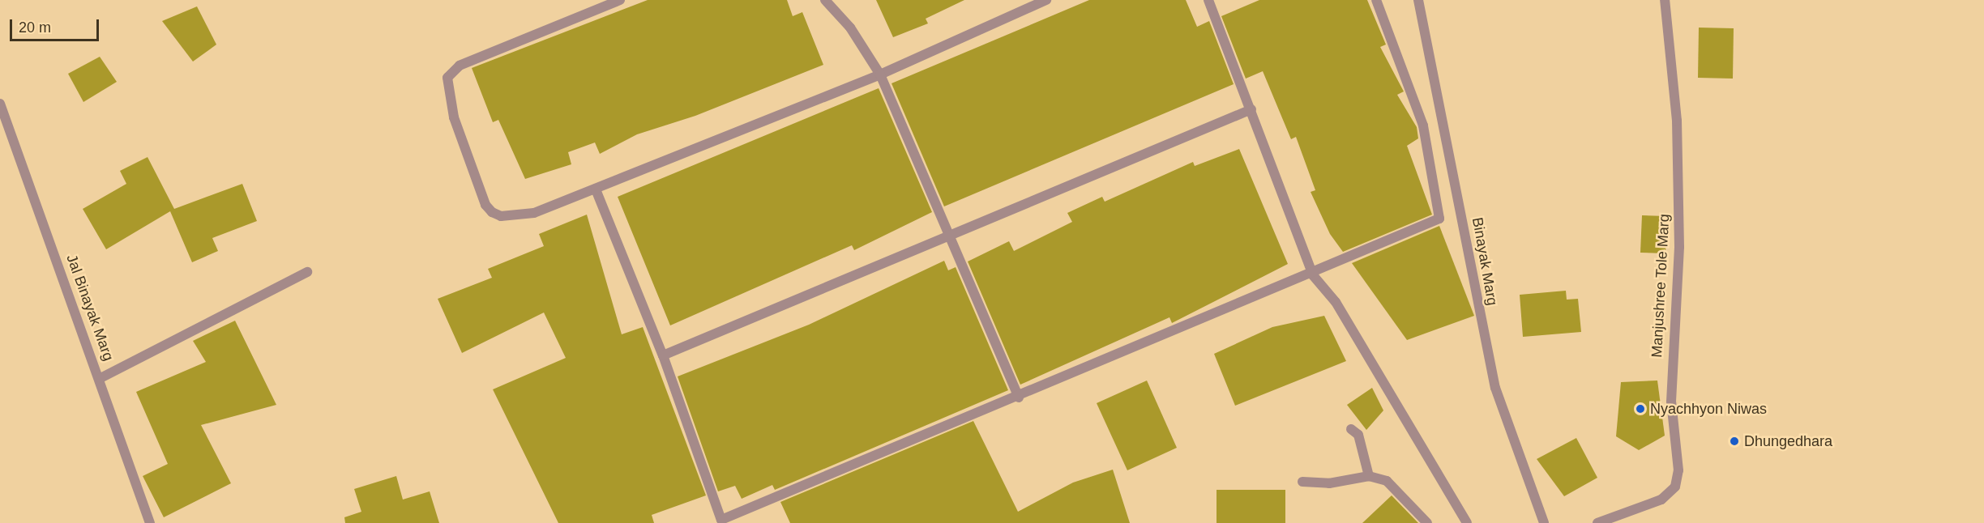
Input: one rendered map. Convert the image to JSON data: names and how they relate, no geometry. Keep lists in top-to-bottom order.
{
  "streets": {
    "street": ["Binayak Marg", "Manjushree Tole Marg", "Jal Binayak Marg"]
  },
  "places": ["Nyachhyon Niwas", "Dhungedhara"],
  "scale_bar": "20 m"
}
